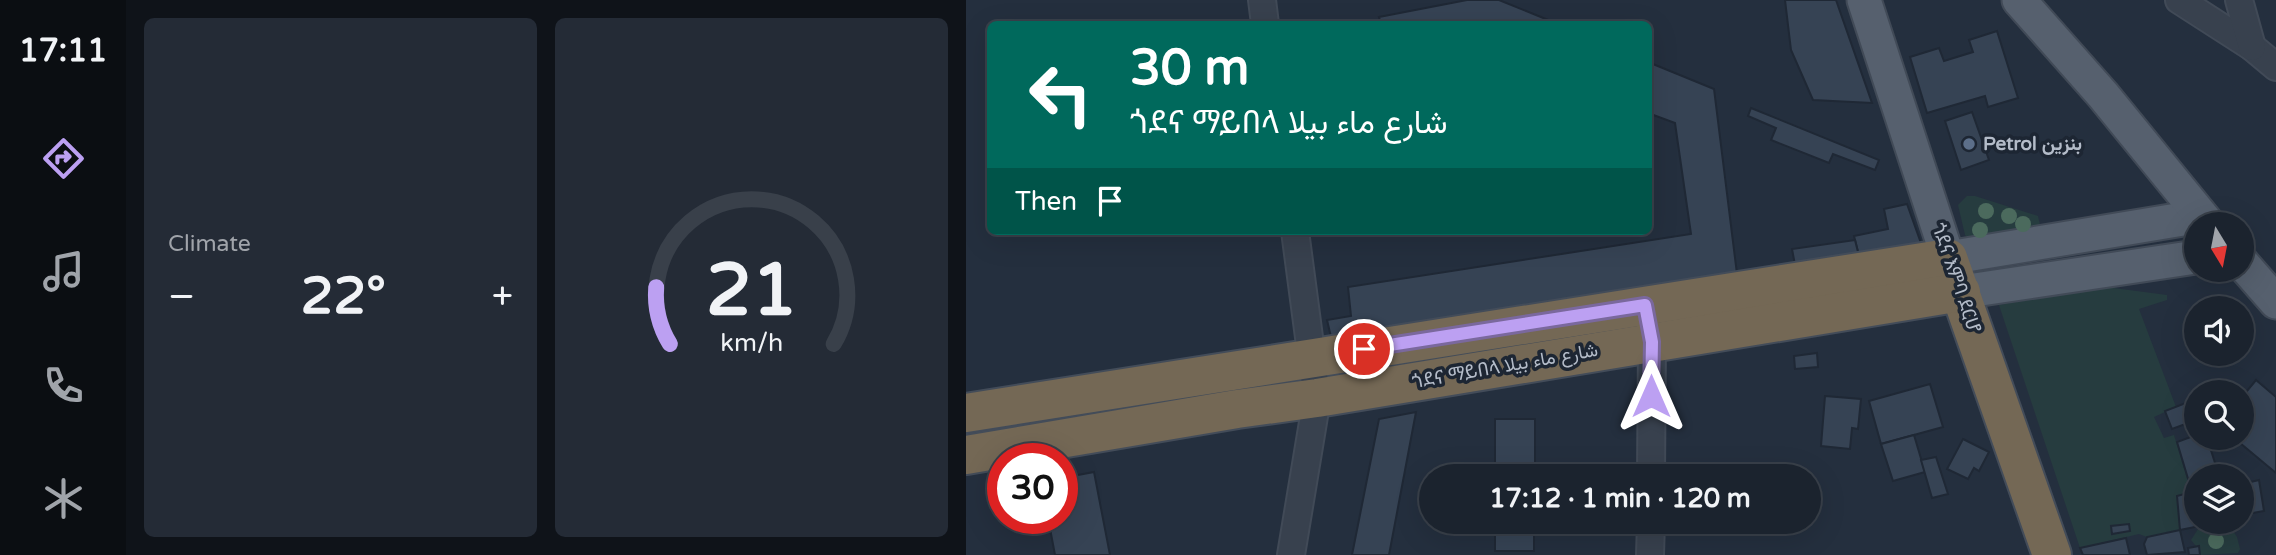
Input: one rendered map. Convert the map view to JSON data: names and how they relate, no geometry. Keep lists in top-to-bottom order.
{
  "streets": {
    "highway": ["ጎደና እምባ ደርሆ", "ጎደና ማይበላ شارع ماء بيلا"]
  },
  "crossings": [
    ["ጎደና እምባ ደርሆ", "ጎደና ማይበላ شارع ماء بيلا"]
  ],
  "places": ["Petrol بنزين"],
  "north": "bottom",
  "page": {
    "tabs": "17:11",
    "tile": "Climate",
    "turn": ["30 m", "ጎደና ማይበላ شارع ماء بيلا"],
    "then": "Then",
    "heat": ["−", "22°", "+"],
    "limit": "30",
    "trip": "17:12 · 1 min · 120 m",
    "gauge": ["21", "km/h"]
  }
}
